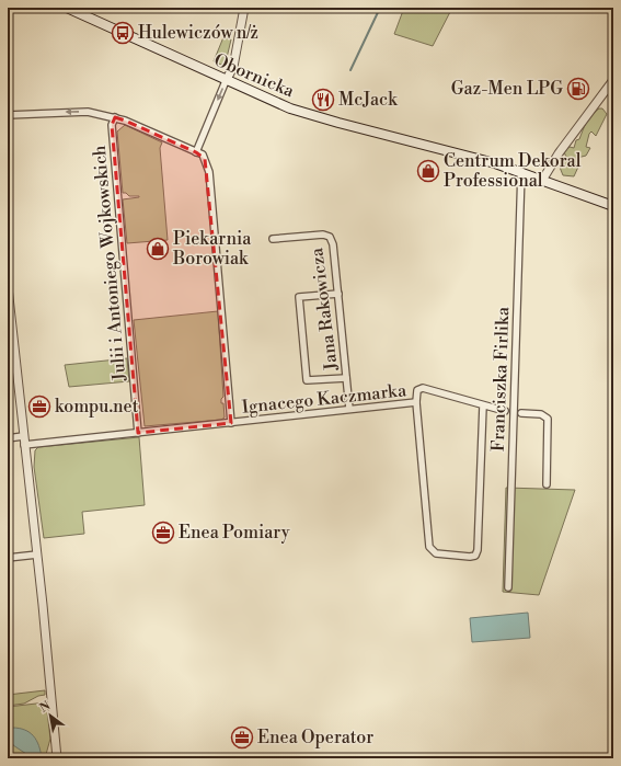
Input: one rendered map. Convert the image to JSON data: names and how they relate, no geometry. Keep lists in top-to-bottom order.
{
  "streets": {
    "main road": ["Obornicka"],
    "street": [
      "Julii i Antoniego Wojkowskich",
      "Jana Rakowicza",
      "Franciszka Firlika",
      "Ignacego Kaczmarka"
    ]
  },
  "crossings": [
    ["Obornicka", "Franciszka Firlika"],
    ["Julii i Antoniego Wojkowskich", "Ignacego Kaczmarka"],
    ["Jana Rakowicza", "Ignacego Kaczmarka"],
    ["Franciszka Firlika", "Ignacego Kaczmarka"]
  ],
  "places": {
    "bus stop": ["Hulewiczów n/ż"],
    "fuel station": ["Gaz-Men LPG"],
    "restaurant": ["McJack"],
    "shop": ["Centrum Dekoral Professional", "Piekarnia Borowiak"],
    "office": ["kompu.net", "Enea Pomiary", "Enea Operator"]
  },
  "north": "top left"
}
